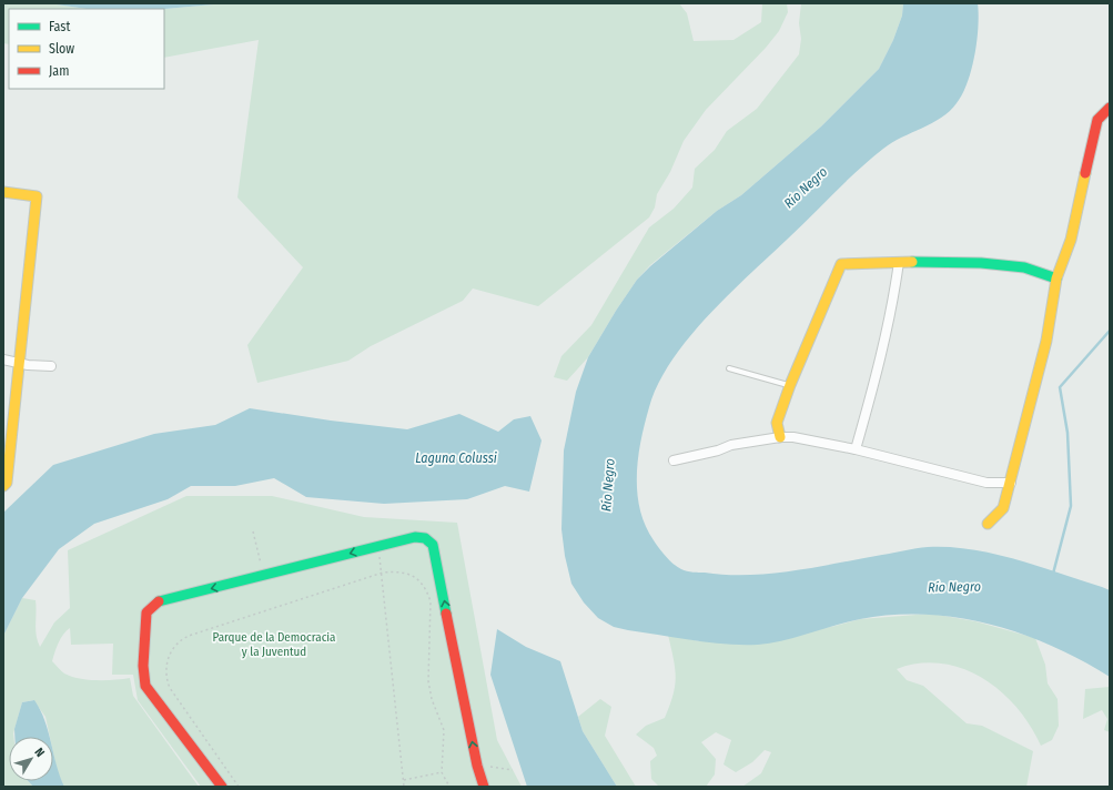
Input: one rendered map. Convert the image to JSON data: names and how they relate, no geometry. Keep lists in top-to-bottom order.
{
  "water": ["Río Negro", "Laguna Colussi"],
  "parks": ["Parque de la Democracia y la Juventud"],
  "legend": ["Fast", "Slow", "Jam"],
  "north": "top right"
}
